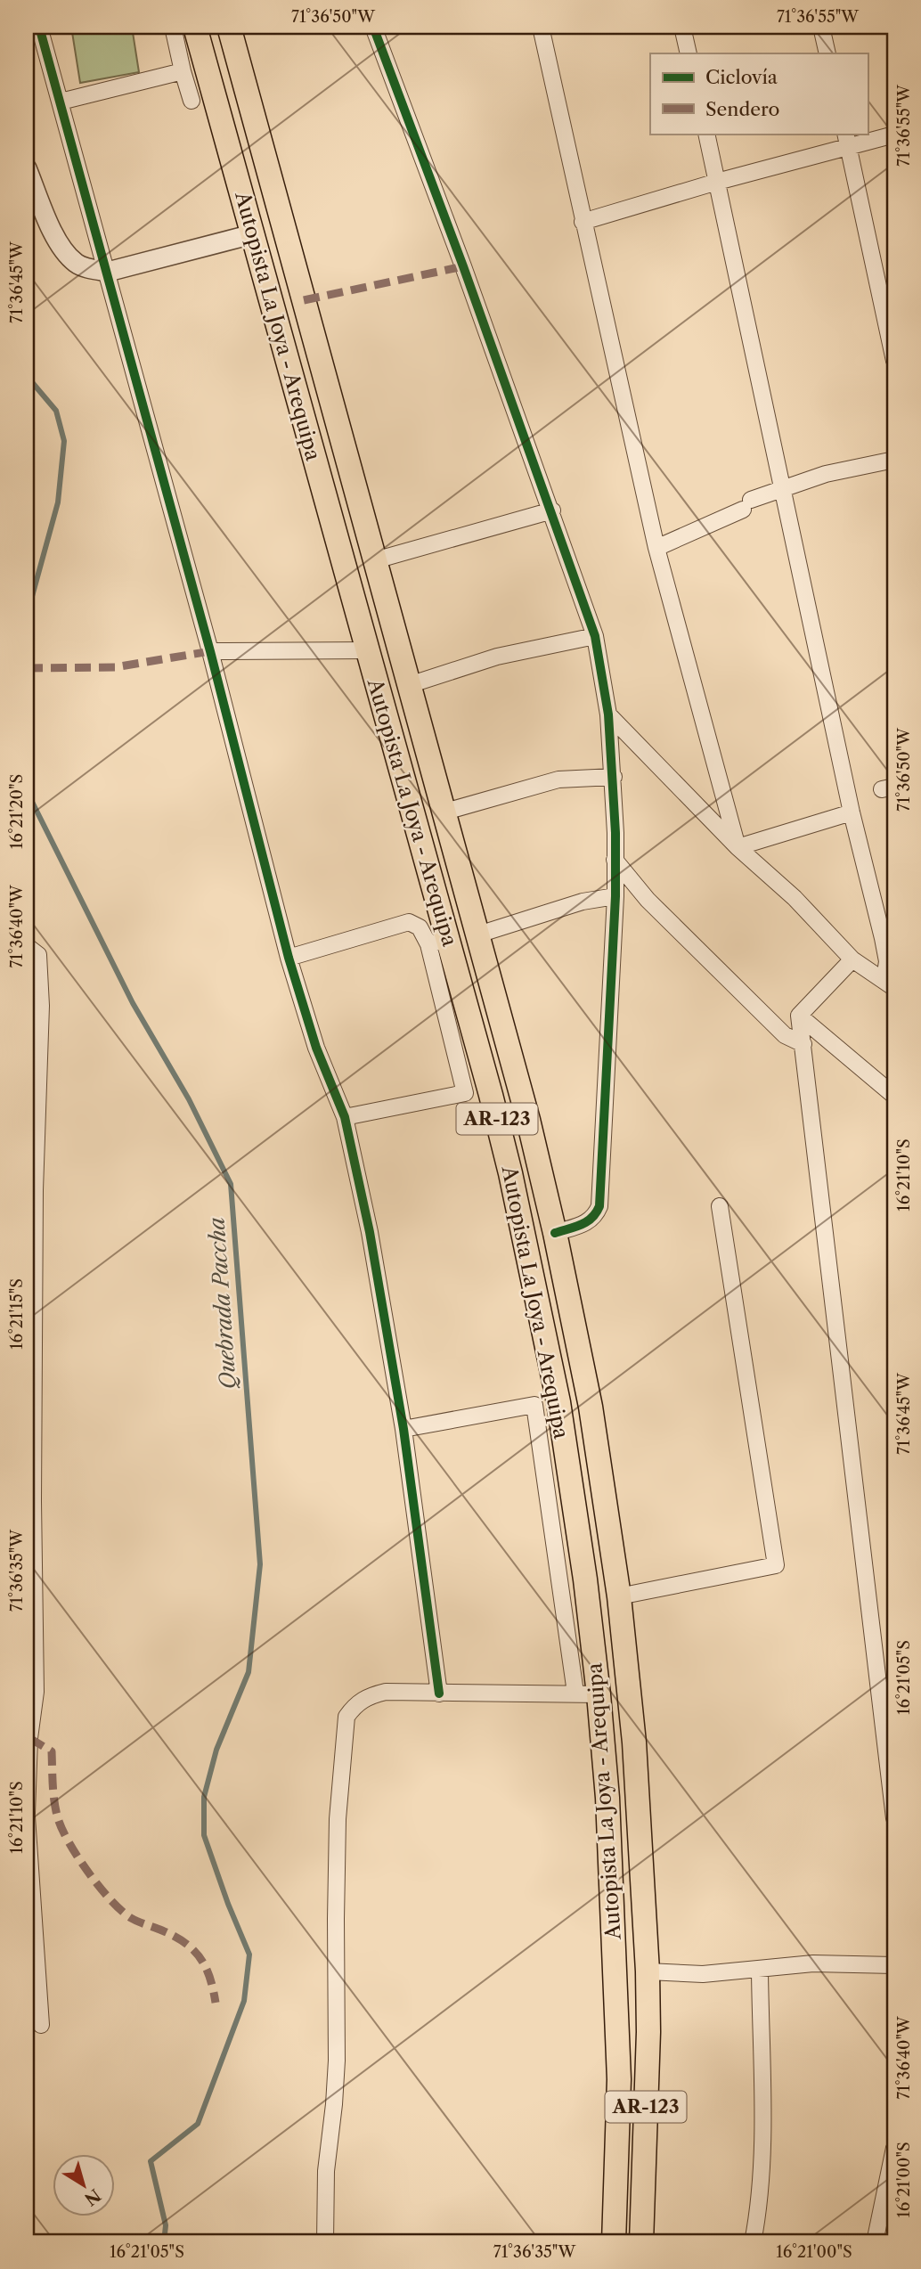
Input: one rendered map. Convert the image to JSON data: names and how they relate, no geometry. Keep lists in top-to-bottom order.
{
  "streets": {
    "main road": ["Autopista La Joya - Arequipa", "AR-123"]
  },
  "water": ["Quebrada Paccha"],
  "legend": ["Ciclovía", "Sendero"],
  "north": "bottom right",
  "coordinates": [
    "71°36'50\"W",
    "71°36'55\"W",
    "71°36'45\"W",
    "16°21'20\"S",
    "71°36'40\"W",
    "16°21'10\"S",
    "16°21'15\"S",
    "71°36'35\"W",
    "16°21'05\"S",
    "16°21'00\"S"
  ]
}
